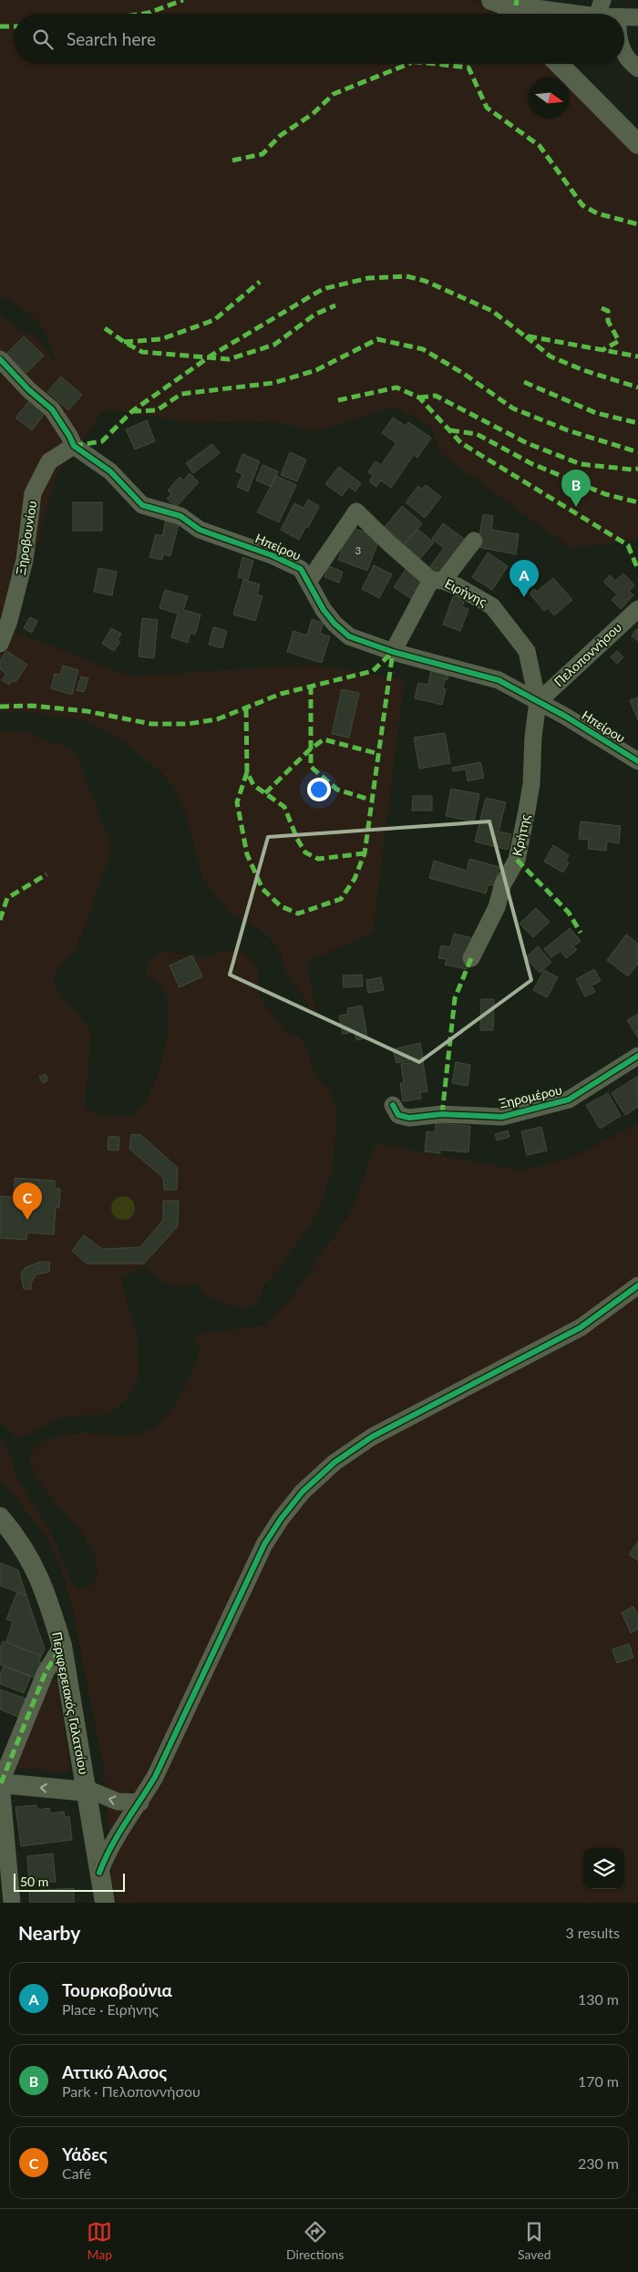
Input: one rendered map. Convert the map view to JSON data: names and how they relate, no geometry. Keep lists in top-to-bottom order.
{
  "streets": {
    "street": [
      "Ξηροβουνίου",
      "Ηπείρου",
      "Ειρήνης",
      "Πελοποννήσου",
      "Κρήτης",
      "Ξηρομέρου",
      "Περιφερειακός Γαλατσίου"
    ]
  },
  "crossings": [
    ["Ξηροβουνίου", "Ηπείρου"],
    ["Ηπείρου", "Ειρήνης"],
    ["Ηπείρου", "Πελοποννήσου"],
    ["Ηπείρου", "Κρήτης"],
    ["Ειρήνης", "Πελοποννήσου"],
    ["Ειρήνης", "Κρήτης"],
    ["Πελοποννήσου", "Κρήτης"]
  ],
  "house_numbers": ["3"],
  "scale_bar": "50 m",
  "north": "right",
  "page": {
    "search": "Search here",
    "pins": ["B", "A", "C"],
    "scale": "50 m",
    "heading": ["Nearby", "3 results"],
    "list": [
      {
        "mark": "A",
        "name": "Τουρκοβούνια",
        "note": "Place · Ειρήνης",
        "value": "130 m"
      },
      {
        "mark": "B",
        "name": "Αττικό Άλσος",
        "note": "Park · Πελοποννήσου",
        "value": "170 m"
      },
      {
        "mark": "C",
        "name": "Υάδες",
        "note": "Café",
        "value": "230 m"
      }
    ],
    "nav": ["Map", "Directions", "Saved"]
  }
}
